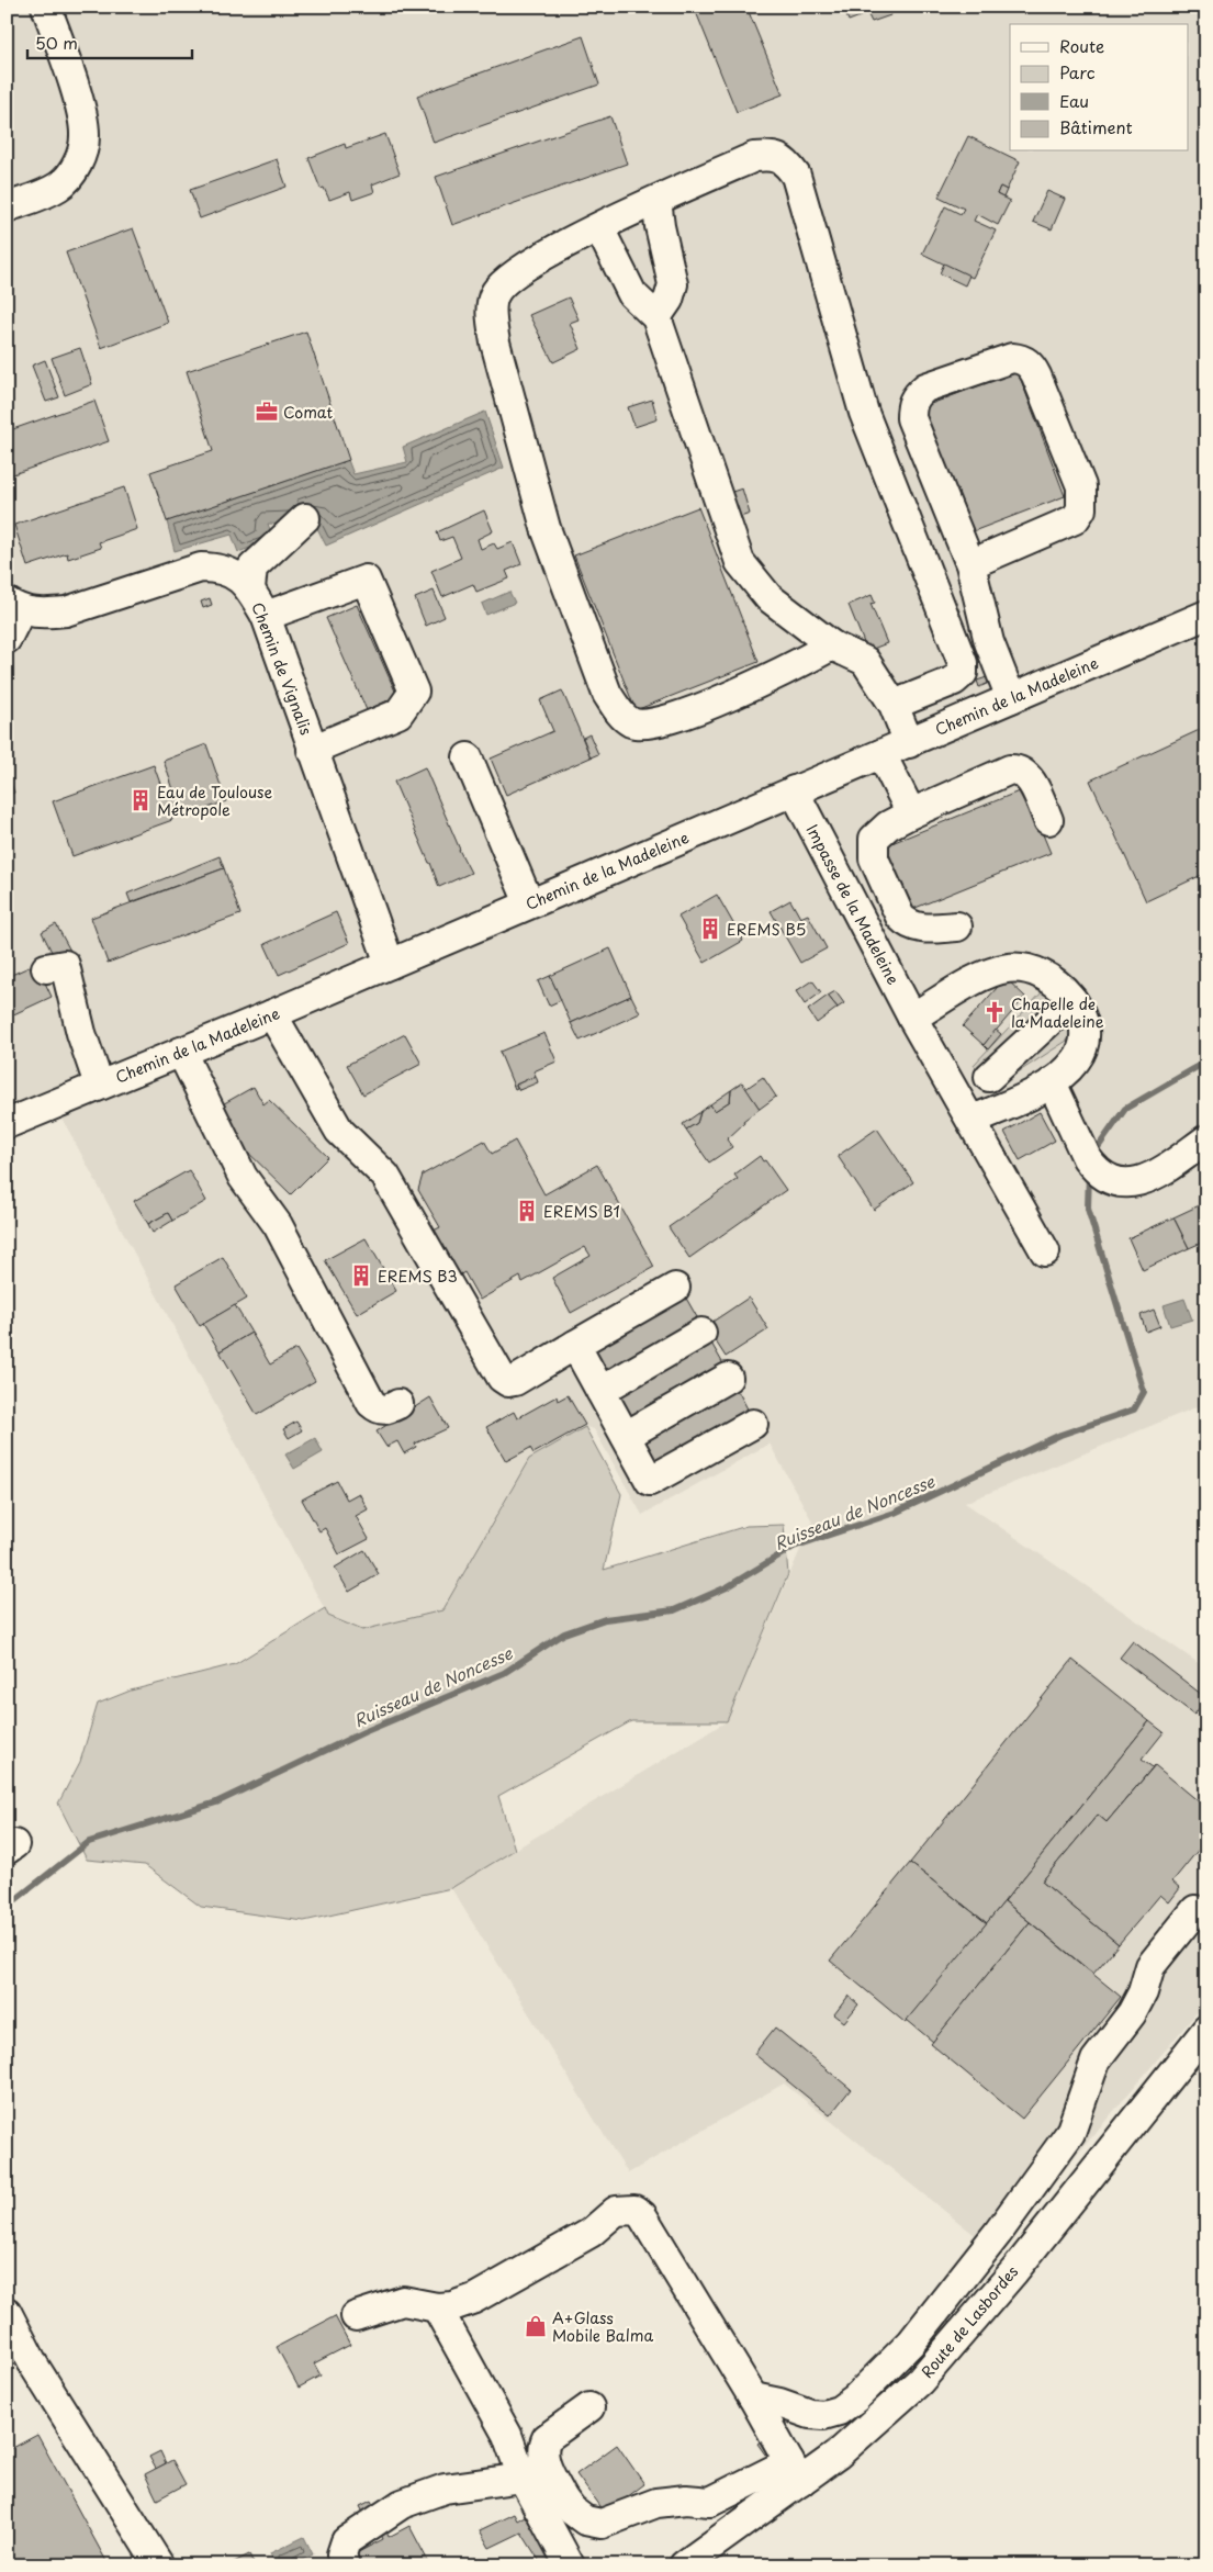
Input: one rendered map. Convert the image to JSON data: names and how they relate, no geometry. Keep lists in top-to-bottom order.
{
  "streets": {
    "street": [
      "Chemin de Vignalis",
      "Chemin de la Madeleine",
      "Impasse de la Madeleine",
      "Route de Lasbordes"
    ]
  },
  "crossings": [
    ["Chemin de Vignalis", "Chemin de la Madeleine"],
    ["Chemin de la Madeleine", "Impasse de la Madeleine"]
  ],
  "water": ["Ruisseau de Noncesse"],
  "places": {
    "office": ["Comat"],
    "building": [
      "Eau de Toulouse Métropole",
      "EREMS B5",
      "EREMS B1",
      "EREMS B3"
    ],
    "church": ["Chapelle de la Madeleine"],
    "shop": ["A+Glass Mobile Balma"]
  },
  "legend": [
    "Route",
    "Parc",
    "Eau",
    "Bâtiment"
  ],
  "scale_bar": "50 m"
}
